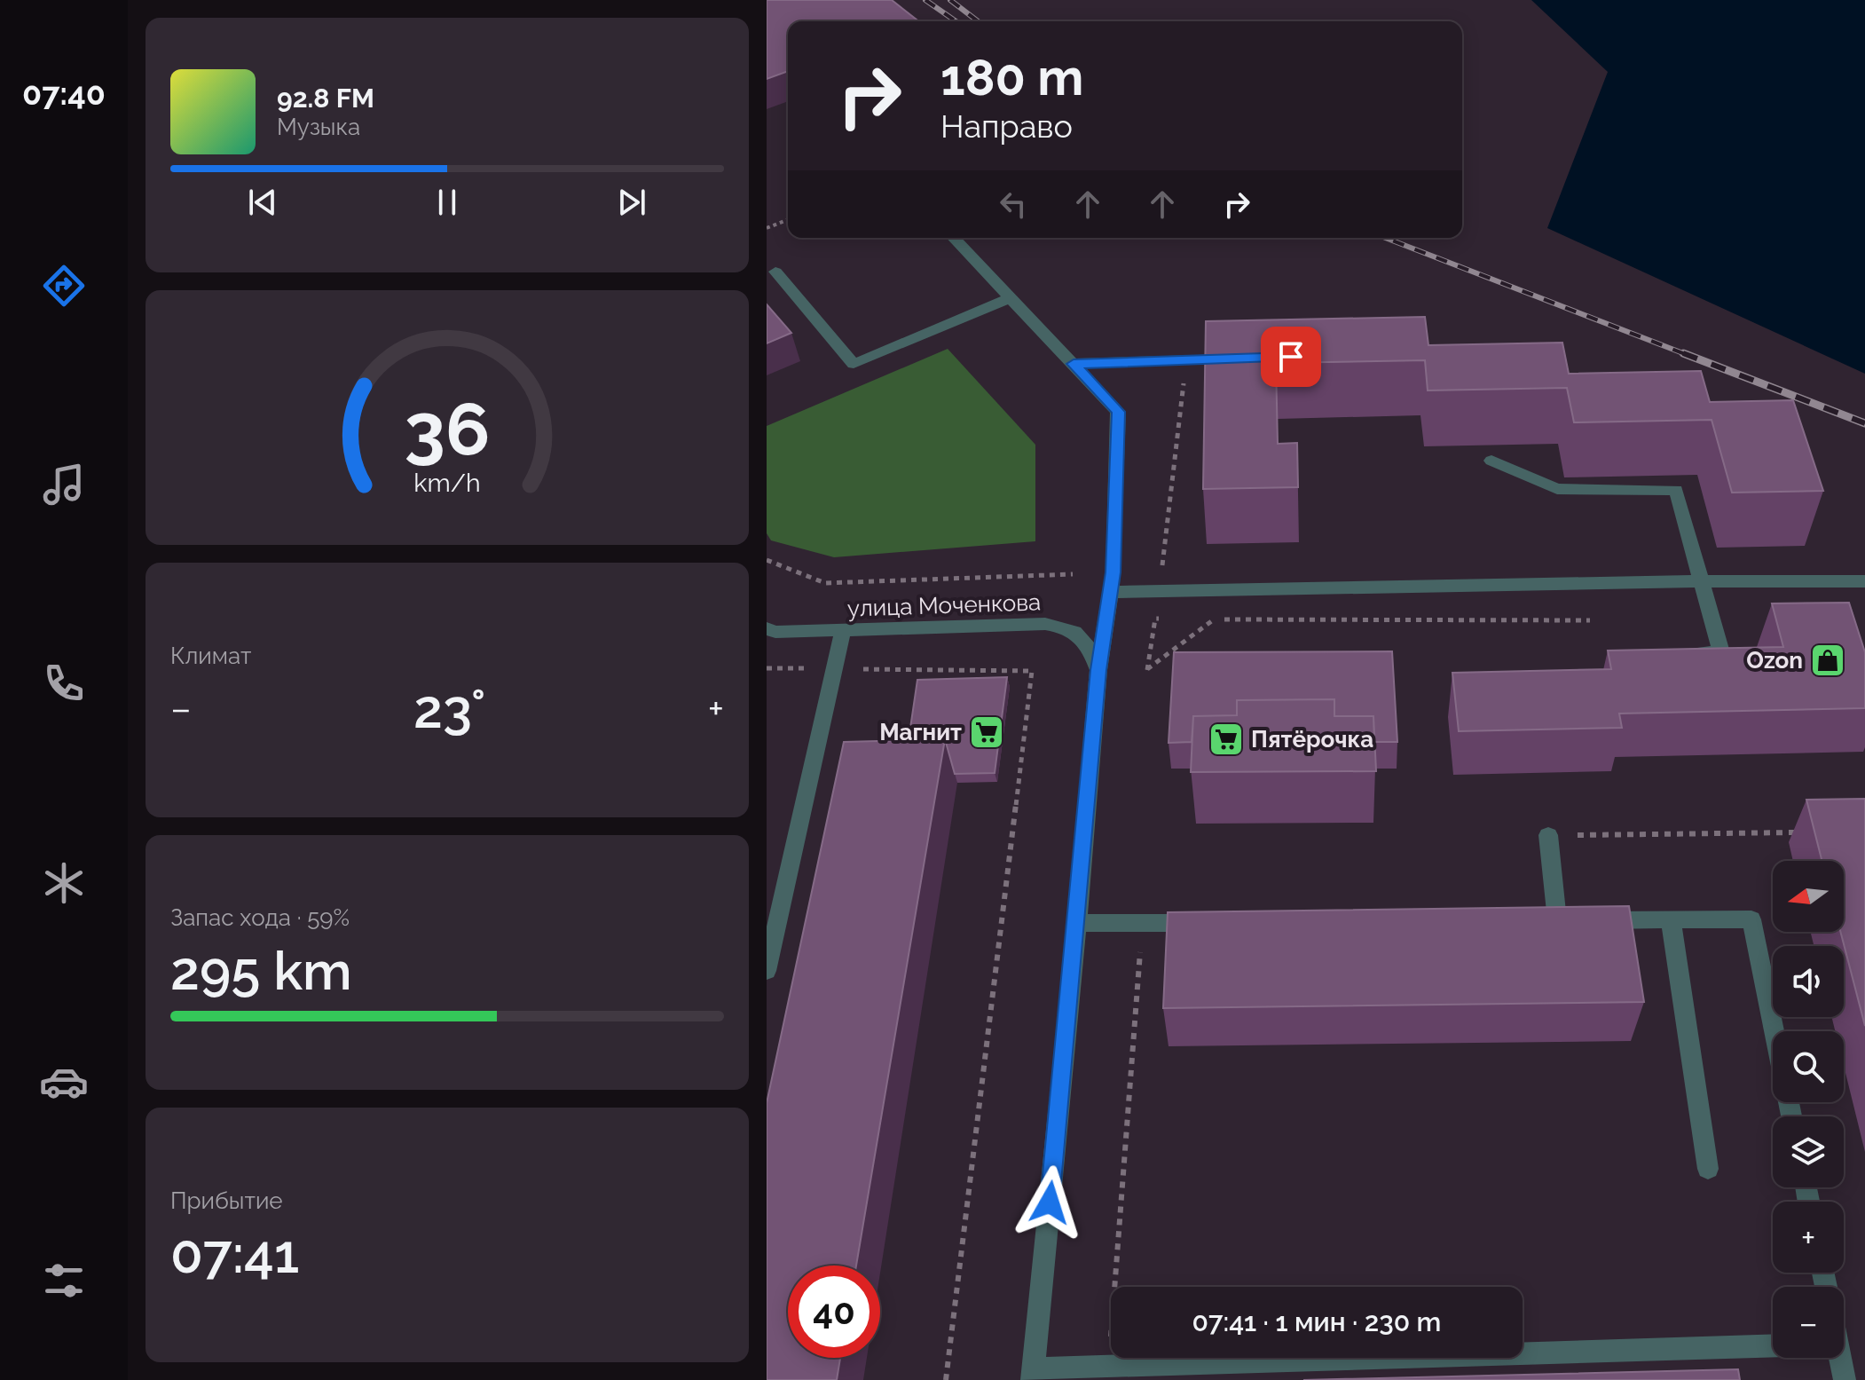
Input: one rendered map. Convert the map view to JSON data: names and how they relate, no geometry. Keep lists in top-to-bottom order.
{
  "streets": {
    "street": ["улица Моченкова"]
  },
  "places": {
    "shop": ["Ozon"],
    "supermarket": ["Магнит", "Пятёрочка"]
  },
  "north": "left",
  "page": {
    "tabs": "07:40",
    "turn": ["180 m", "Направо"],
    "song": ["92.8 FM", "Музыка"],
    "tile": [
      "Климат",
      ["Запас хода · 59%", "295 km"],
      ["Прибытие", "07:41"]
    ],
    "heat": ["−", "23°", "+"],
    "map_buttons": ["+", "−"],
    "limit": "40",
    "trip": "07:41 · 1 мин · 230 m",
    "gauge": ["36", "km/h"]
  }
}
